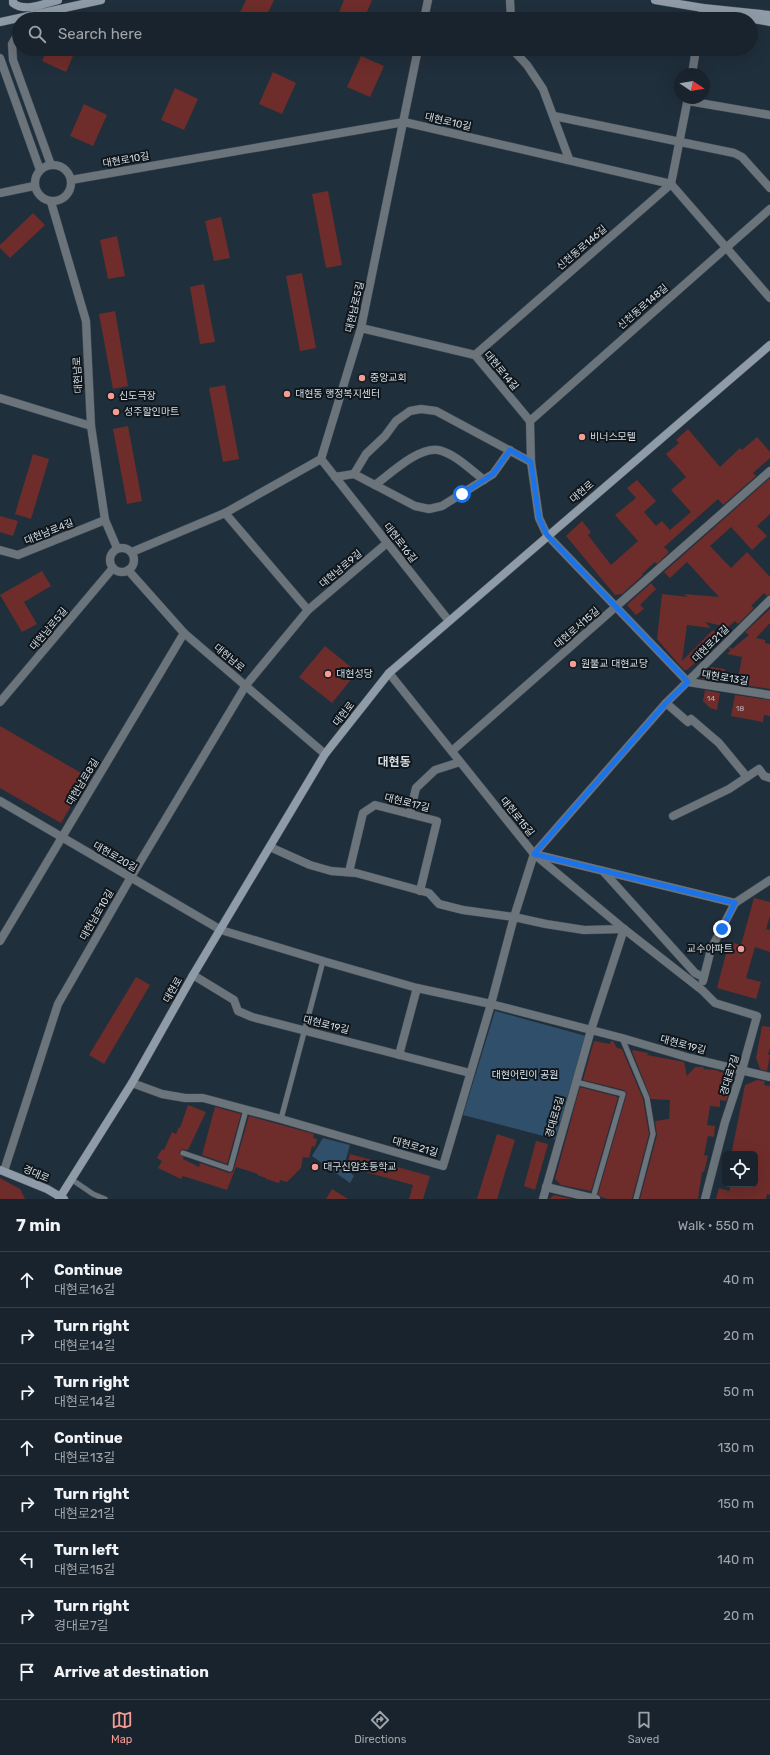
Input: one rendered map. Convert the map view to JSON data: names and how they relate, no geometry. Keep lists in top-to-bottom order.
{
  "streets": {
    "main road": ["대현로", "경대로"],
    "street": [
      "대현로10길",
      "신천동로146길",
      "대현남로5길",
      "신천동로148길",
      "대현로14길",
      "대현남로",
      "대현남로4길",
      "대현로16길",
      "대현남로9길",
      "대현로서15길",
      "대현로21길",
      "대현로13길",
      "대현남로8길",
      "대현로17길",
      "대현로15길",
      "대현로20길",
      "대현남로10길",
      "대현로19길",
      "경대로7길",
      "경대로5길"
    ]
  },
  "crossings": [
    ["대현로10길", "신천동로146길"],
    ["대현로10길", "대현남로5길"],
    ["대현로10길", "대현남로"],
    ["신천동로146길", "대현로14길"],
    ["대현남로5길", "대현로14길"],
    ["대현남로5길", "대현남로"],
    ["대현남로5길", "대현로16길"],
    ["신천동로148길", "대현로14길"],
    ["대현남로", "대현로"],
    ["대현남로", "대현남로4길"],
    ["대현남로", "대현남로9길"],
    ["대현남로", "대현남로8길"],
    ["대현남로", "대현남로10길"],
    ["대현로", "대현로16길"],
    ["대현로", "대현로21길"],
    ["대현로", "대현로13길"],
    ["대현로", "대현로15길"],
    ["대현로", "대현로20길"],
    ["대현로", "대현로19길"],
    ["대현로", "경대로"],
    ["대현로16길", "대현남로9길"],
    ["대현남로9길", "대현남로10길"],
    ["대현로서15길", "대현로13길"],
    ["대현로서15길", "대현로15길"],
    ["대현로21길", "대현로13길"],
    ["대현로21길", "대현로15길"],
    ["대현로21길", "대현로19길"],
    ["대현남로8길", "대현로20길"],
    ["대현로15길", "경대로7길"],
    ["대현로20길", "대현남로10길"],
    ["대현로20길", "대현로19길"],
    ["대현남로10길", "경대로"],
    ["대현로19길", "경대로7길"],
    ["대현로19길", "경대로5길"]
  ],
  "districts": ["대현동"],
  "parks": ["대현어린이 공원"],
  "places": [
    "중앙교회",
    "대현동 행정복지센터",
    "신도극장",
    "성주할인마트",
    "비너스모텔",
    "원불교 대현교당",
    "대현성당",
    "교수아파트",
    "대구신암초등학교"
  ],
  "house_numbers": ["14", "18"],
  "north": "right",
  "page": {
    "search": "Search here",
    "heading": ["7 min", "Walk · 550 m"],
    "list": [
      ["Continue", "대현로16길", "40 m"],
      ["Turn right", "대현로14길", "20 m"],
      ["Turn right", "대현로14길", "50 m"],
      ["Continue", "대현로13길", "130 m"],
      ["Turn right", "대현로21길", "150 m"],
      ["Turn left", "대현로15길", "140 m"],
      ["Turn right", "경대로7길", "20 m"],
      "Arrive at destination"
    ],
    "nav": ["Map", "Directions", "Saved"]
  }
}
